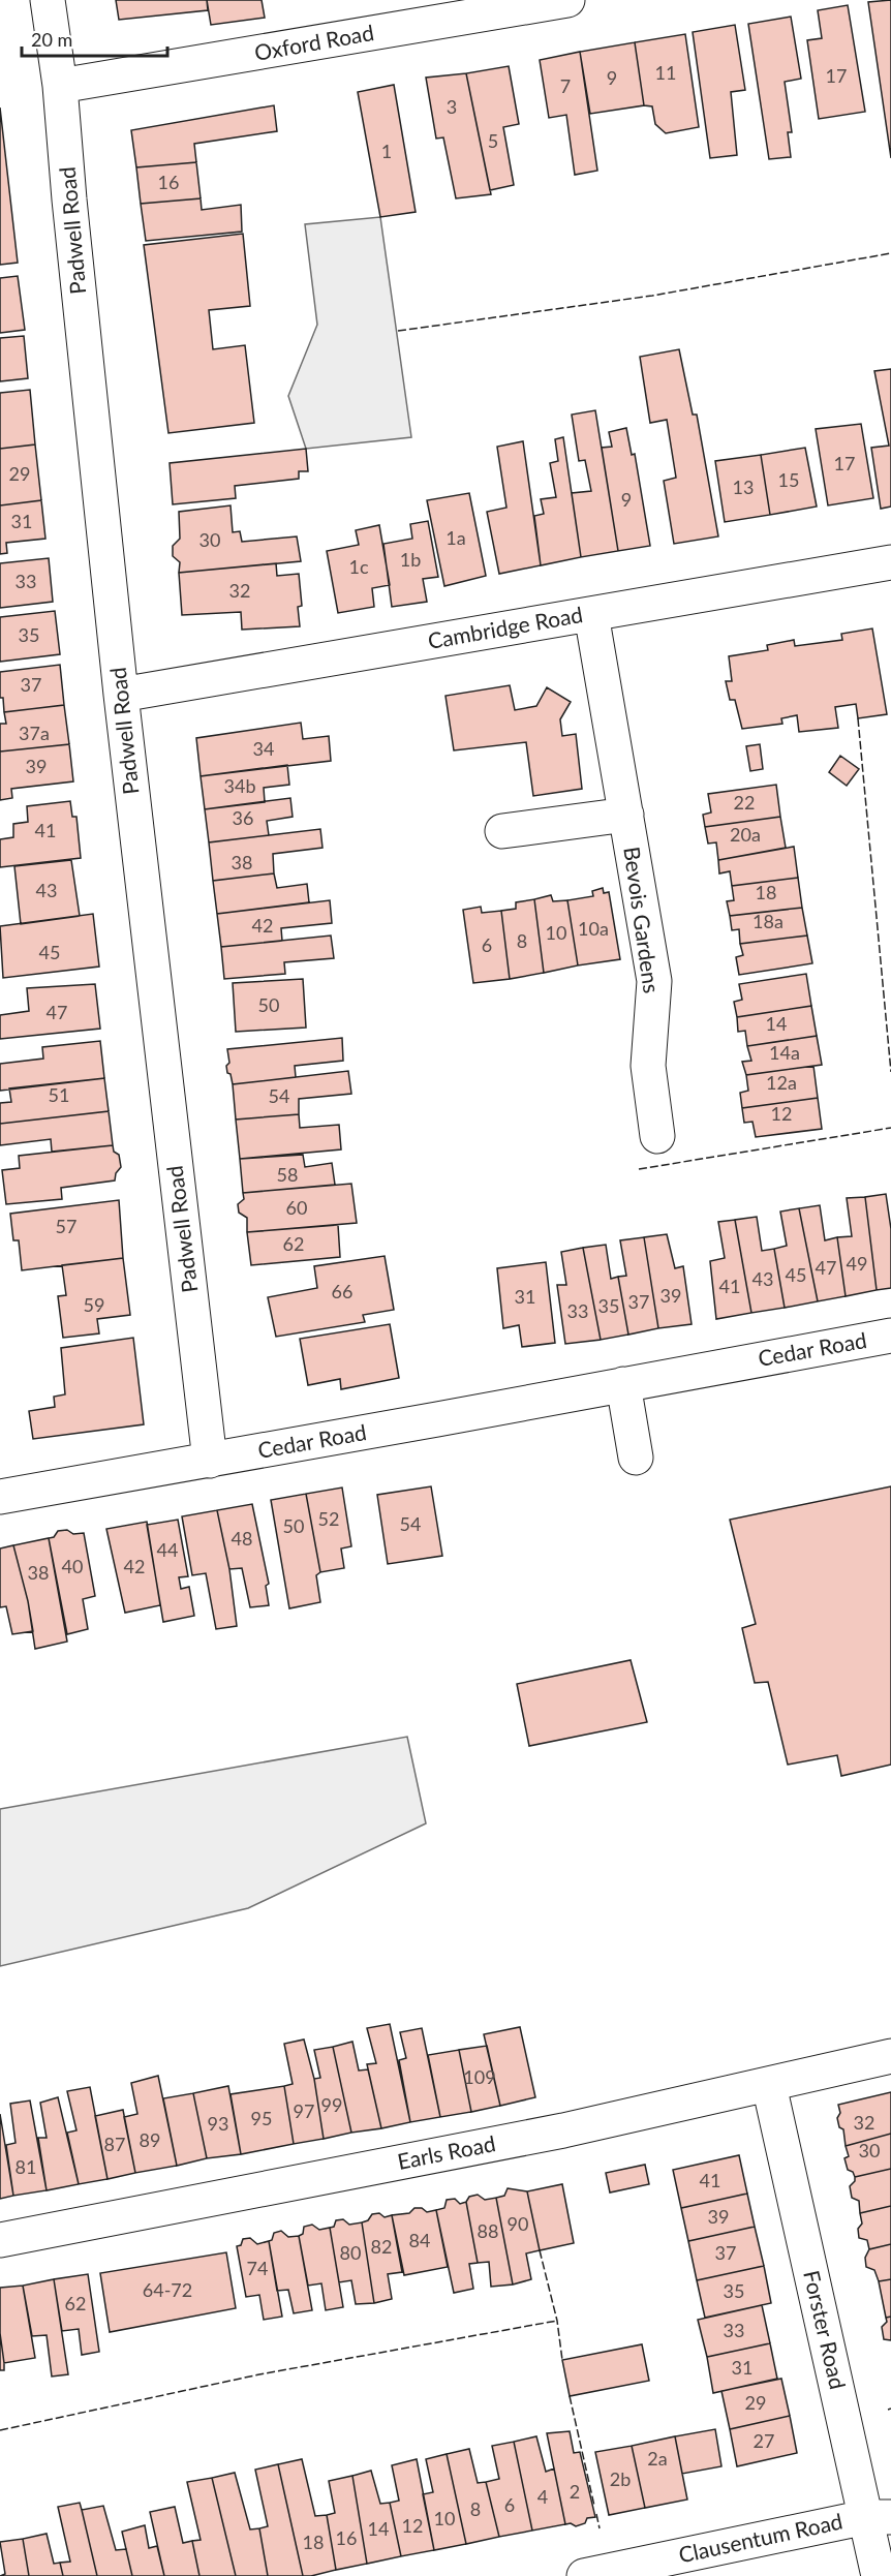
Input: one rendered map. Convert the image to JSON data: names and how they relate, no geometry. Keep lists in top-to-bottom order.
{
  "streets": {
    "street": [
      "Oxford Road",
      "Padwell Road",
      "Cambridge Road",
      "Bevois Gardens",
      "Cedar Road",
      "Earls Road",
      "Forster Road",
      "Clausentum Road"
    ]
  },
  "crossings": [
    ["Oxford Road", "Padwell Road"],
    ["Padwell Road", "Cambridge Road"],
    ["Padwell Road", "Cedar Road"],
    ["Cambridge Road", "Bevois Gardens"],
    ["Earls Road", "Forster Road"],
    ["Forster Road", "Clausentum Road"]
  ],
  "house_numbers": [
    "11",
    "17",
    "9",
    "7",
    "3",
    "5",
    "1",
    "16",
    "17",
    "29",
    "15",
    "13",
    "9",
    "31",
    "1a",
    "30",
    "1b",
    "1c",
    "33",
    "32",
    "35",
    "37",
    "37a",
    "34",
    "39",
    "34b",
    "22",
    "36",
    "41",
    "20a",
    "38",
    "43",
    "18",
    "18a",
    "42",
    "10a",
    "10",
    "8",
    "6",
    "45",
    "50",
    "47",
    "14",
    "14a",
    "12a",
    "51",
    "54",
    "12",
    "58",
    "60",
    "57",
    "62",
    "49",
    "47",
    "45",
    "43",
    "41",
    "66",
    "39",
    "31",
    "37",
    "59",
    "35",
    "33",
    "52",
    "54",
    "50",
    "48",
    "44",
    "40",
    "42",
    "38",
    "109",
    "99",
    "97",
    "95",
    "32",
    "93",
    "89",
    "87",
    "30",
    "81",
    "41",
    "39",
    "90",
    "88",
    "84",
    "82",
    "80",
    "37",
    "74",
    "64-72",
    "35",
    "62",
    "33",
    "31",
    "29",
    "27",
    "2a",
    "2b",
    "2",
    "4",
    "6",
    "8",
    "10",
    "12",
    "14",
    "16",
    "18"
  ],
  "scale_bar": "20 m"
}
